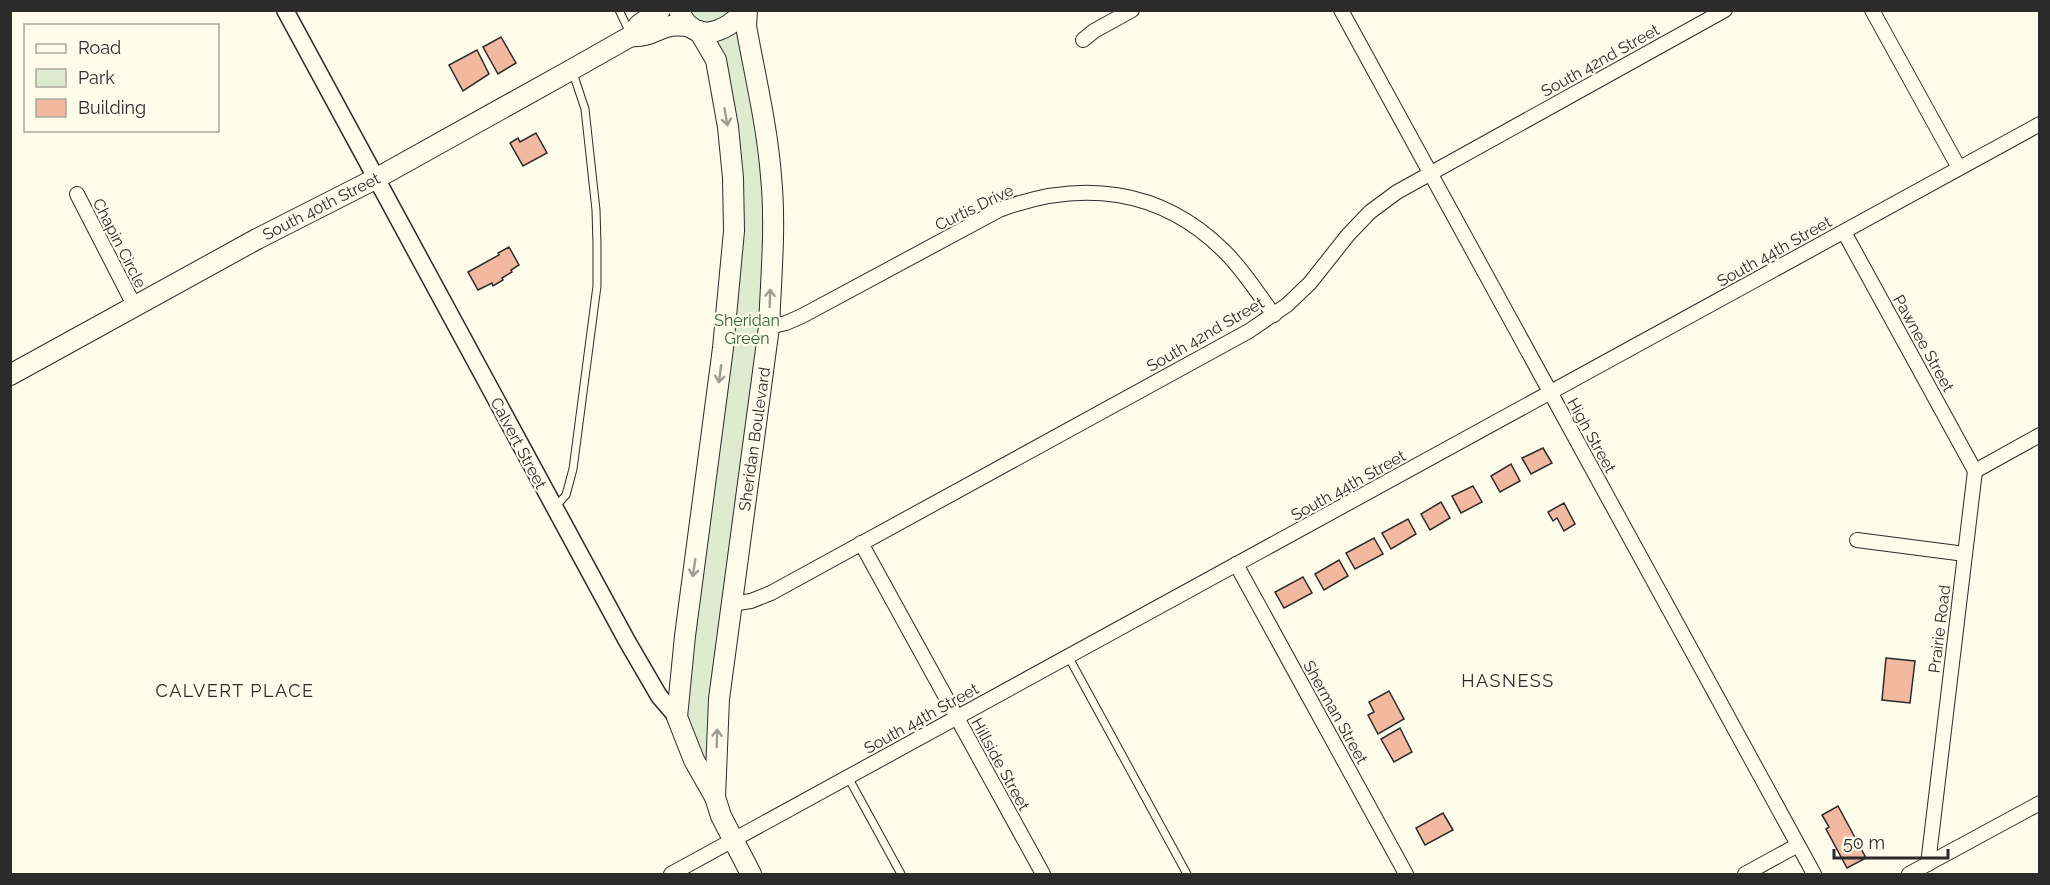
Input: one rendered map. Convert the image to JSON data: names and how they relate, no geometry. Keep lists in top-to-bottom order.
{
  "streets": {
    "main road": ["South 40th Street", "Sheridan Boulevard", "Calvert Street"],
    "street": [
      "South 42nd Street",
      "Curtis Drive",
      "Chapin Circle",
      "South 44th Street",
      "Pawnee Street",
      "High Street",
      "Prairie Road",
      "Sherman Street",
      "Hillside Street"
    ]
  },
  "crossings": [
    ["South 42nd Street", "Curtis Drive"],
    ["South 42nd Street", "High Street"],
    ["South 42nd Street", "Sheridan Boulevard"],
    ["South 42nd Street", "Hillside Street"],
    ["South 40th Street", "Chapin Circle"],
    ["South 40th Street", "Sheridan Boulevard"],
    ["South 40th Street", "Calvert Street"],
    ["Curtis Drive", "Sheridan Boulevard"],
    ["South 44th Street", "Pawnee Street"],
    ["South 44th Street", "High Street"],
    ["South 44th Street", "Calvert Street"],
    ["South 44th Street", "Sherman Street"],
    ["South 44th Street", "Hillside Street"],
    ["Pawnee Street", "Prairie Road"],
    ["Sheridan Boulevard", "Calvert Street"]
  ],
  "districts": ["HASNESS", "CALVERT PLACE"],
  "parks": ["Sheridan Green"],
  "legend": ["Road", "Park", "Building"],
  "scale_bar": "50 m"
}
